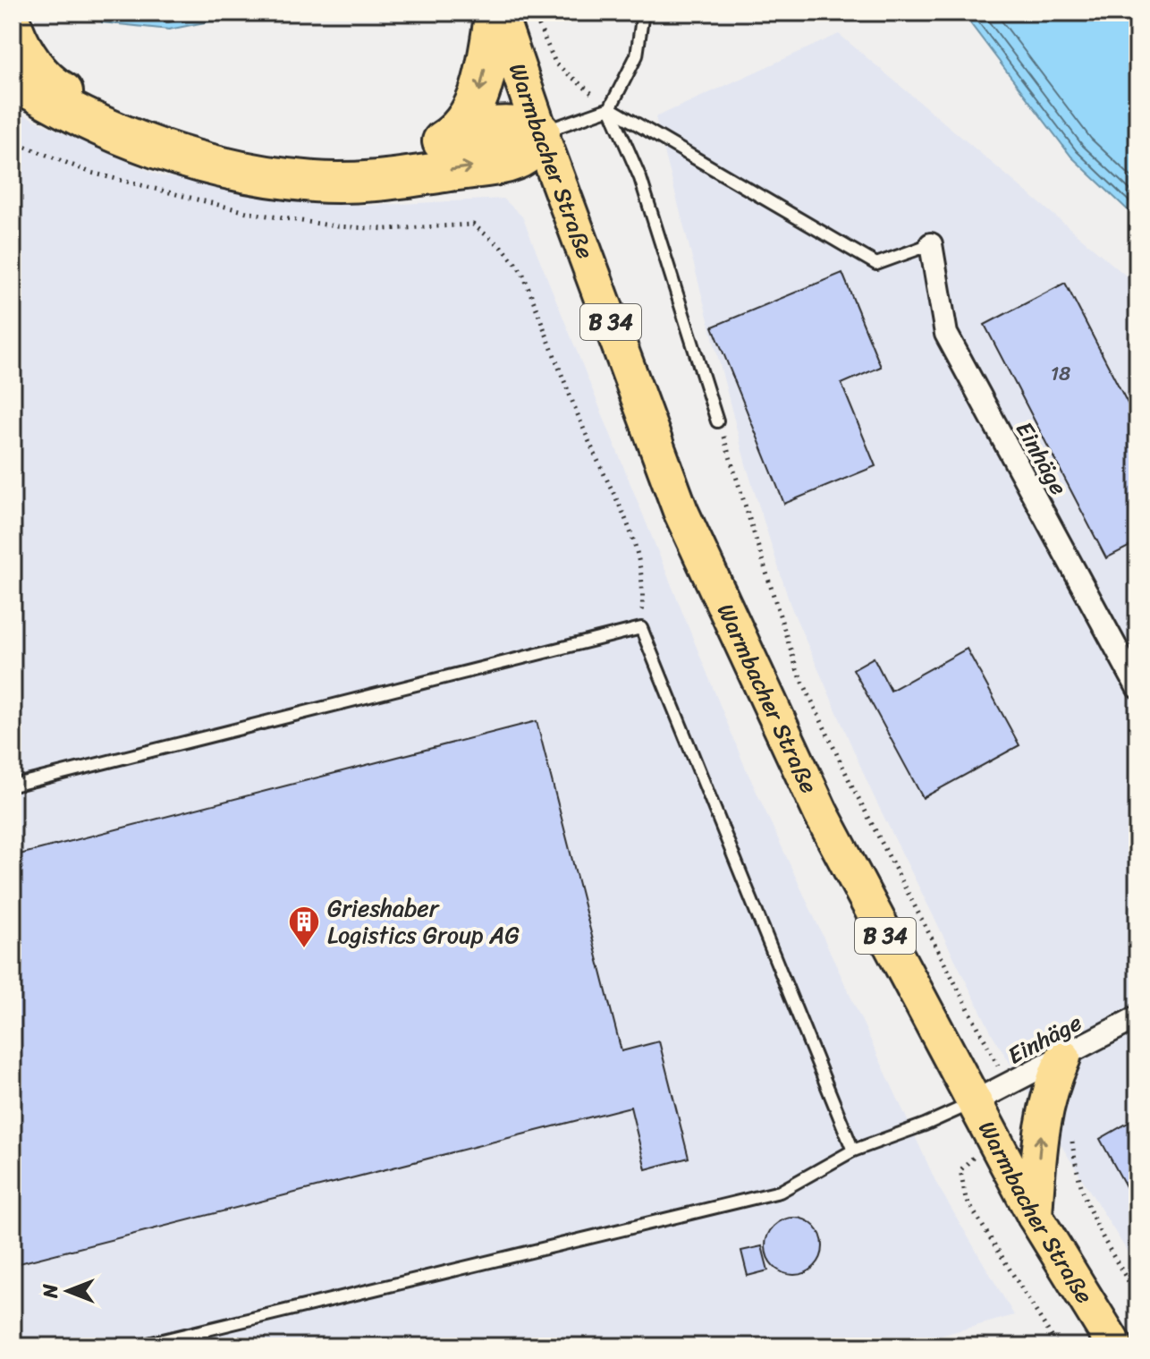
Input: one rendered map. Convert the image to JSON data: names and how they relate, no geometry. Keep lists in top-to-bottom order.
{
  "streets": {
    "main road": ["Warmbacher Straße", "B 34"],
    "street": ["Einhäge"]
  },
  "crossings": [
    ["Warmbacher Straße", "Einhäge"]
  ],
  "places": {
    "building": ["Grieshaber Logistics Group AG"]
  },
  "house_numbers": ["18"],
  "north": "left"
}
